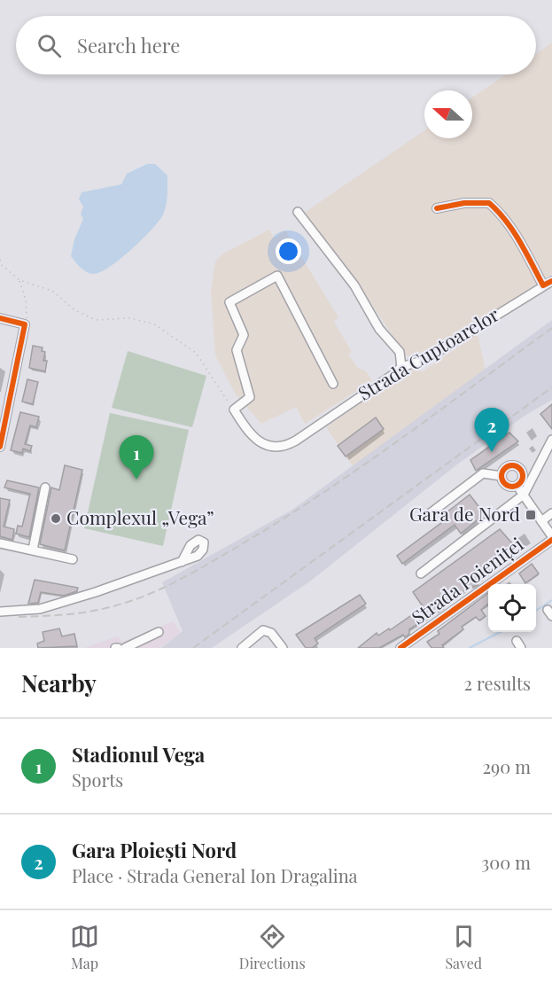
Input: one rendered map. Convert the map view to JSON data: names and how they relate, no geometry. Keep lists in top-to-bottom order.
{
  "streets": {
    "street": ["Strada Cuptoarelor", "Strada Poieniței"]
  },
  "places": {
    "transit": ["Gara de Nord"],
    "other": ["Complexul „Vega”"]
  },
  "north": "left",
  "page": {
    "search": "Search here",
    "pins": ["2", "1"],
    "heading": ["Nearby", "2 results"],
    "list": [
      {
        "mark": "1",
        "name": "Stadionul Vega",
        "note": "Sports",
        "value": "290 m"
      },
      {
        "mark": "2",
        "name": "Gara Ploiești Nord",
        "note": "Place · Strada General Ion Dragalina",
        "value": "300 m"
      }
    ],
    "nav": ["Map", "Directions", "Saved"]
  }
}
